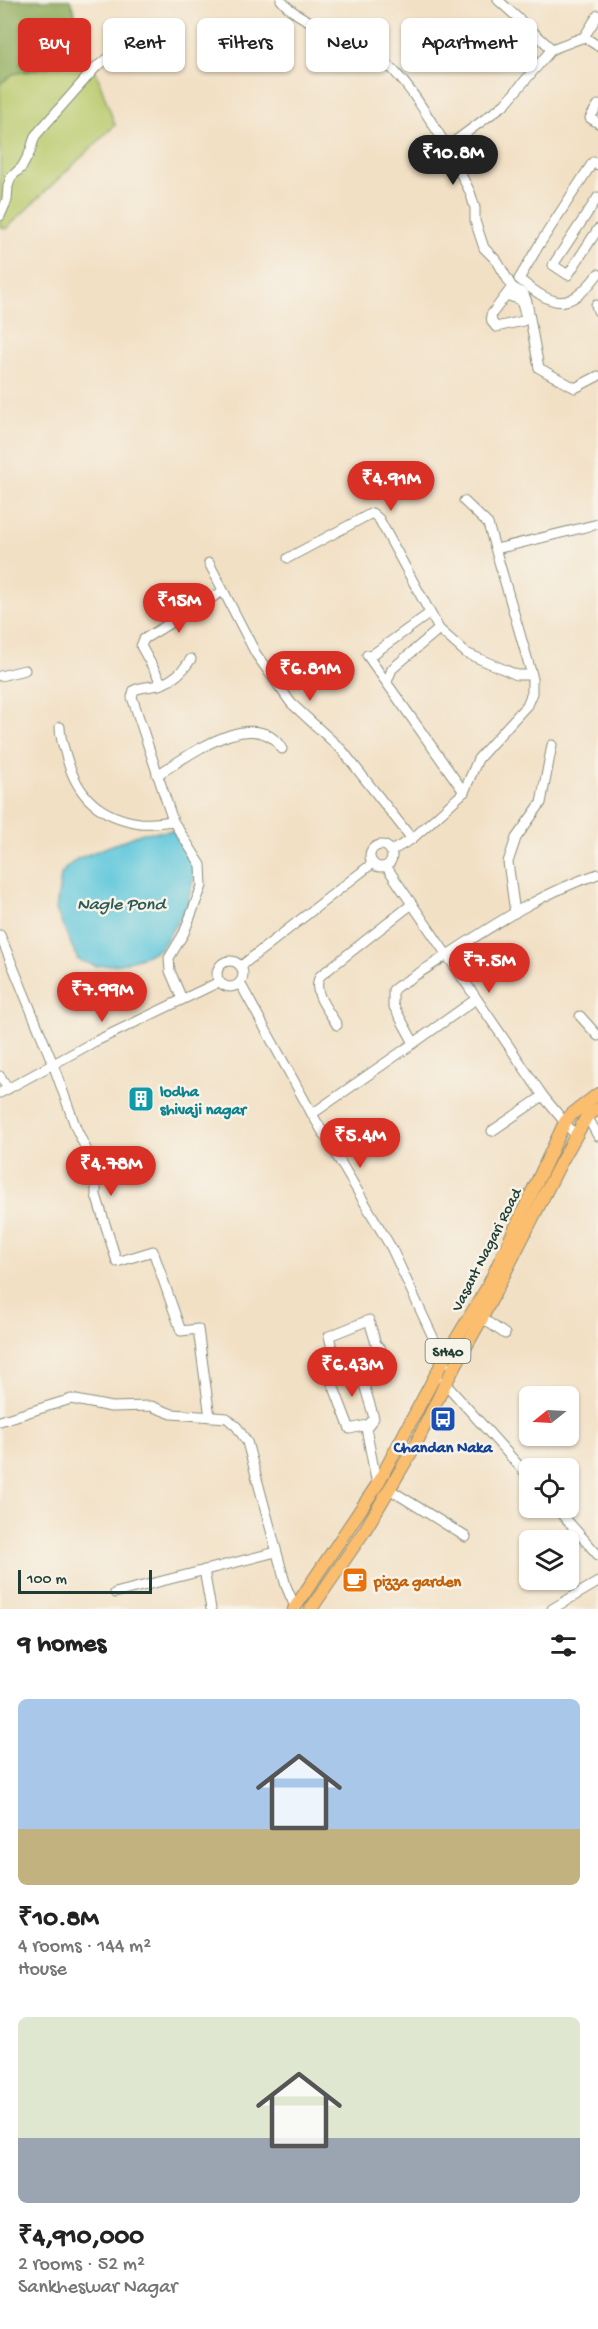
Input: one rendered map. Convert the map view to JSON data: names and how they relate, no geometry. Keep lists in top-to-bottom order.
{
  "streets": {
    "main road": ["Vasant Nagari Road", "SH40"]
  },
  "water": ["Nagle Pond"],
  "places": {
    "building": ["lodha shivaji nagar"],
    "bus stop": ["Chandan Naka"],
    "cafe": ["pizza garden"]
  },
  "scale_bar": "100 m",
  "north": "left",
  "page": {
    "chip": [
      "Buy",
      "Rent",
      "Filters",
      "New",
      "Apartment"
    ],
    "price": [
      "₹10.8M",
      "₹4.91M",
      "₹15M",
      "₹6.81M",
      "₹7.5M",
      "₹7.99M",
      "₹5.4M",
      "₹4.78M",
      "₹6.43M"
    ],
    "scale": "100 m",
    "heading": "9 homes",
    "list": [
      {
        "name": "₹10.8M",
        "note": "4 rooms · 144 m² · House"
      },
      {
        "name": "₹4,910,000",
        "note": "2 rooms · 52 m² · Sankheswar Nagar"
      }
    ]
  }
}
